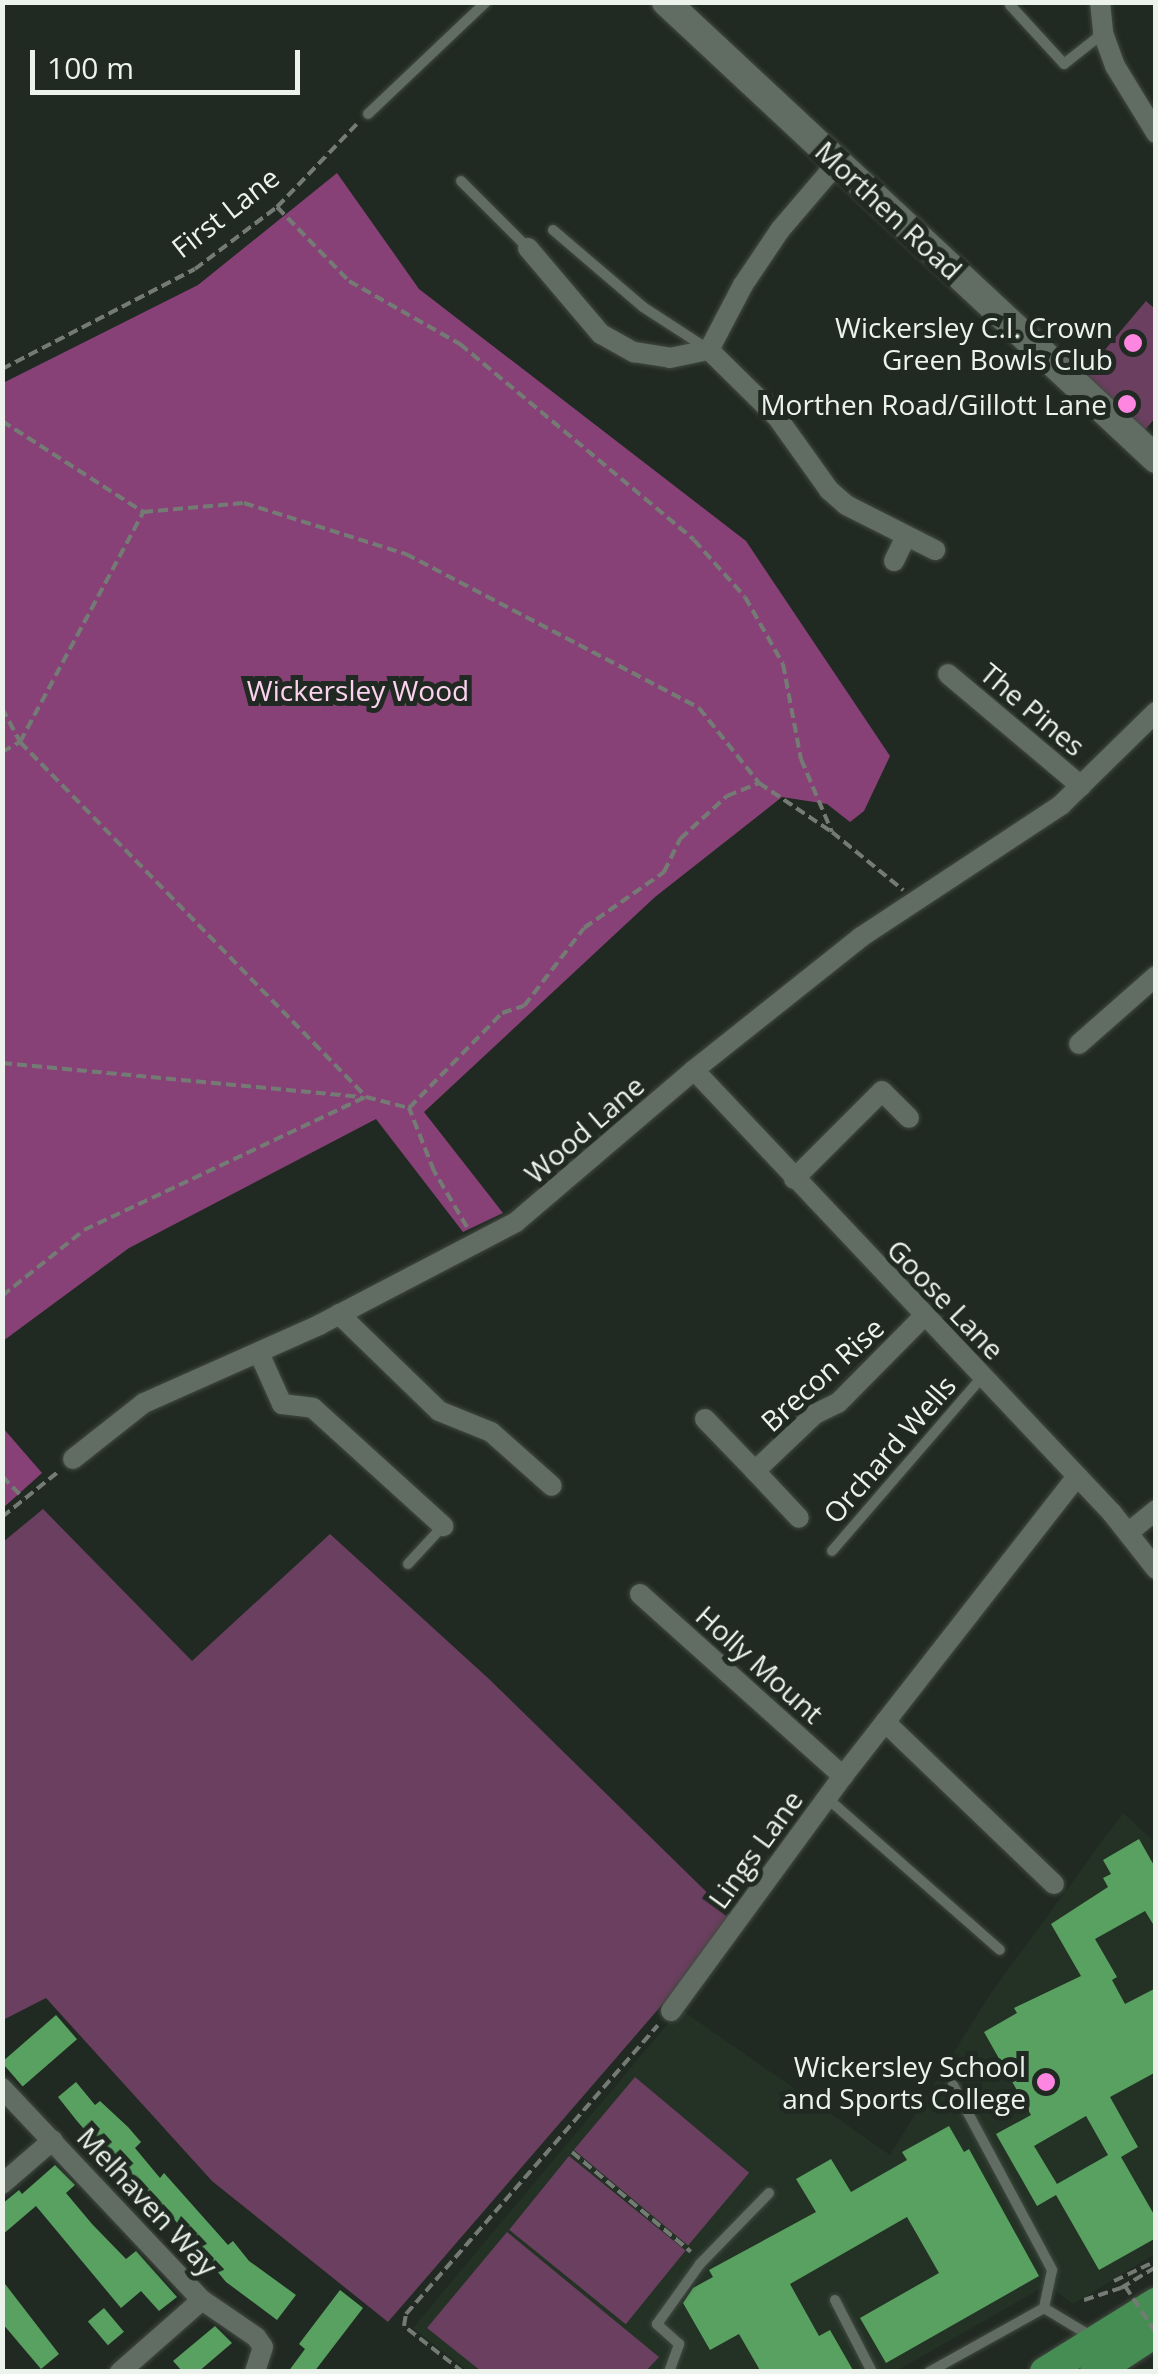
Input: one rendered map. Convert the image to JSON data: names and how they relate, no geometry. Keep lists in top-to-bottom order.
{
  "streets": {
    "main road": ["Morthen Road"],
    "street": [
      "The Pines",
      "Wood Lane",
      "Goose Lane",
      "Brecon Rise",
      "Holly Mount",
      "Lings Lane",
      "Melhaven Way"
    ],
    "lane": ["Orchard Wells"],
    "path": ["First Lane"]
  },
  "crossings": [
    ["The Pines", "Wood Lane"],
    ["Wood Lane", "Goose Lane"],
    ["Goose Lane", "Brecon Rise"],
    ["Goose Lane", "Orchard Wells"],
    ["Goose Lane", "Lings Lane"],
    ["Holly Mount", "Lings Lane"]
  ],
  "parks": ["Wickersley Wood"],
  "places": ["Wickersley C.I. Crown Green Bowls Club", "Morthen Road/Gillott Lane", "Wickersley School and Sports College"],
  "scale_bar": "100 m"
}
